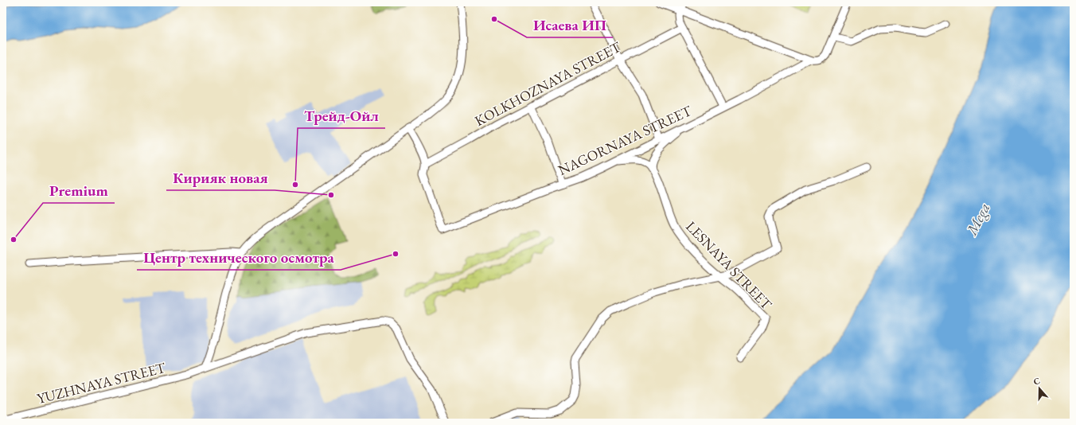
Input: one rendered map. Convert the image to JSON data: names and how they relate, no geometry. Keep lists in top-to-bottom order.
{
  "streets": {
    "street": [
      "KOLKHOZNAYA STREET",
      "NAGORNAYA STREET",
      "LESNAYA STREET",
      "YUZHNAYA STREET"
    ]
  },
  "crossings": [
    ["KOLKHOZNAYA STREET", "NAGORNAYA STREET"]
  ],
  "water": ["Mega"],
  "places": [
    "Исаева ИП",
    "Трейд-Ойл",
    "Кирияк новая",
    "Premium",
    "Центр технического осмотра"
  ],
  "north": "top"
}
